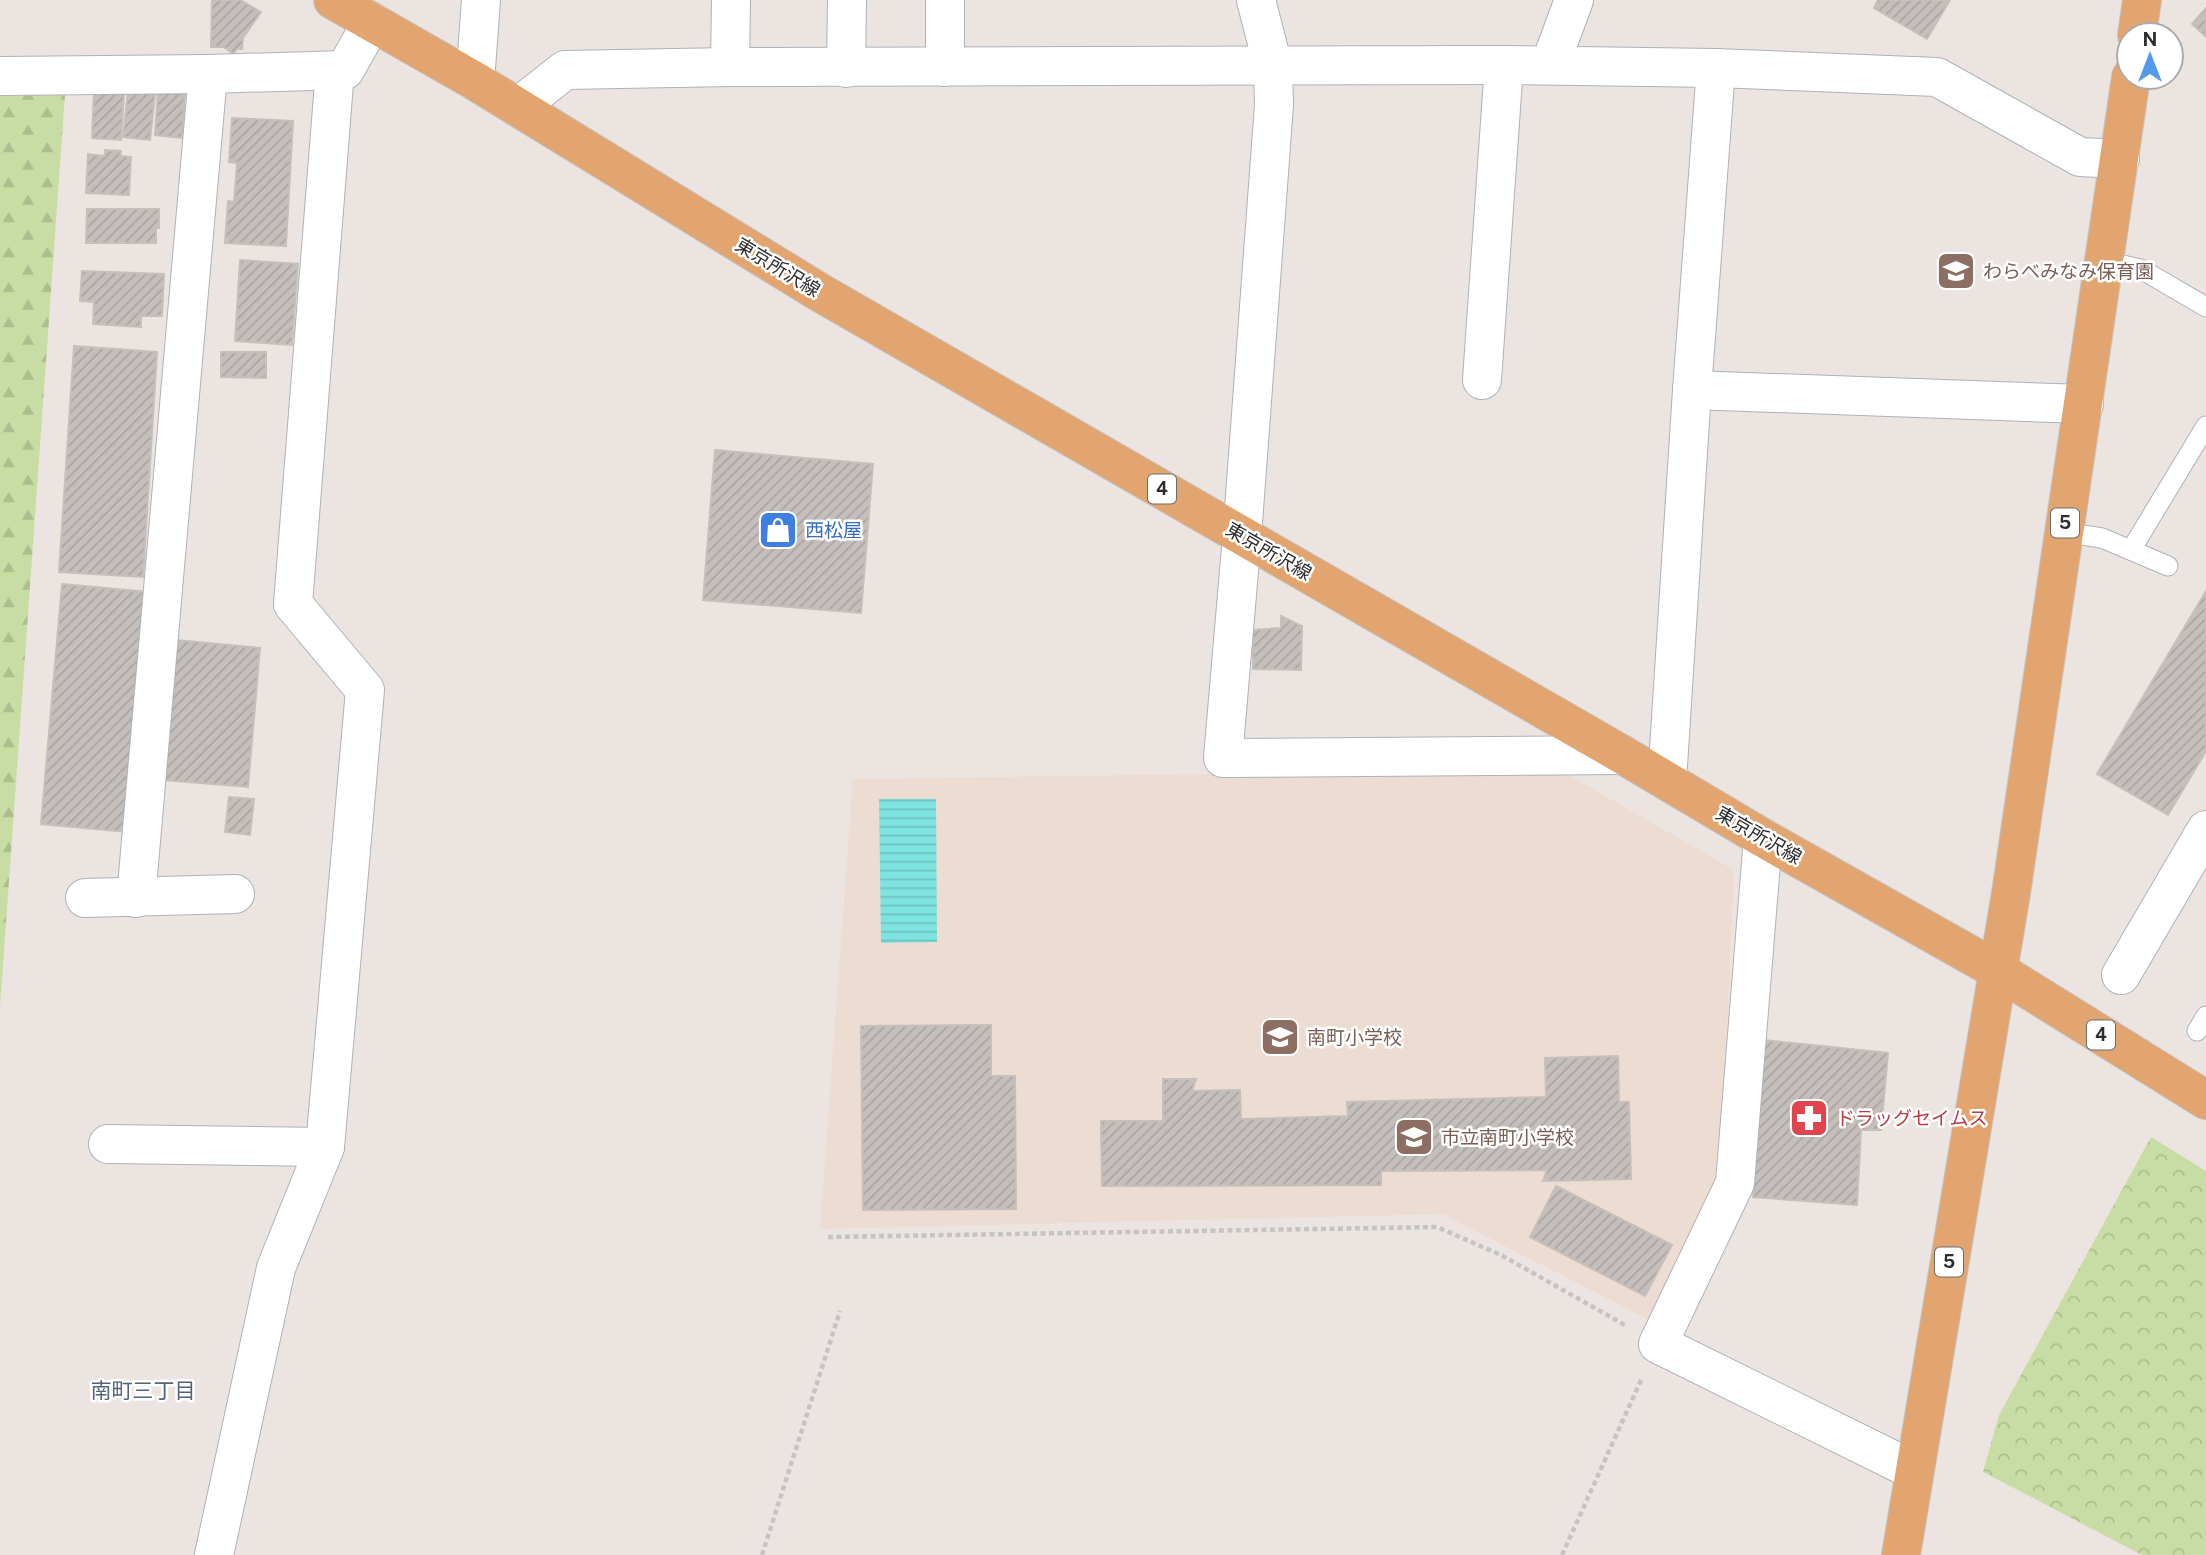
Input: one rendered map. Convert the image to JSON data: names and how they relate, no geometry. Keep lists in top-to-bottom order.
{
  "streets": {
    "main road": ["東京所沢線", "4", "5"]
  },
  "crossings": [
    ["東京所沢線", "5"]
  ],
  "districts": ["南町三丁目"],
  "places": {
    "school or university": ["わらべみなみ保育園", "南町小学校", "市立南町小学校"],
    "shop": ["西松屋"],
    "pharmacy": ["ドラッグセイムス"]
  },
  "north": "top"
}
